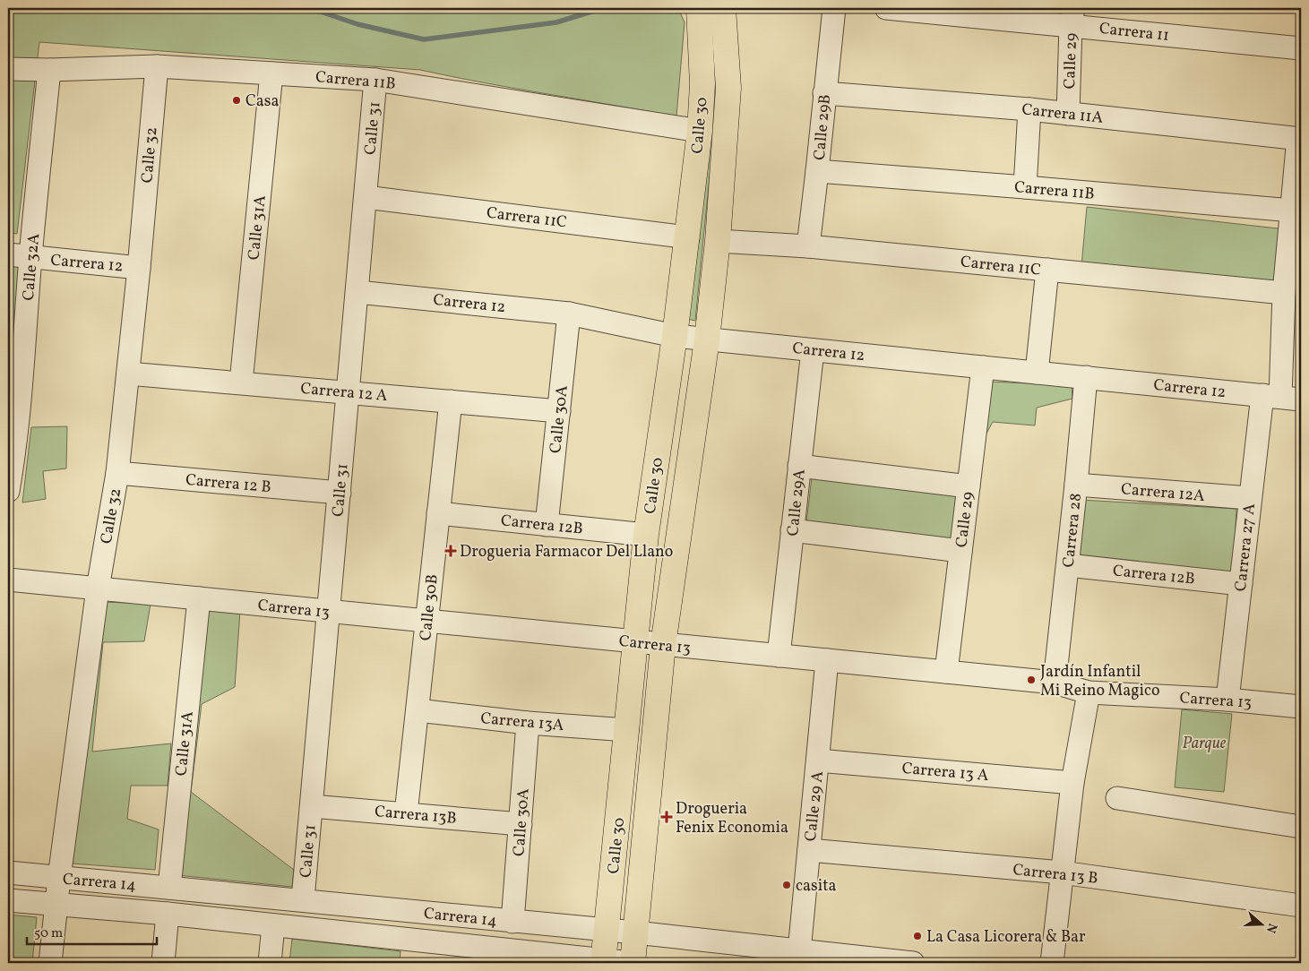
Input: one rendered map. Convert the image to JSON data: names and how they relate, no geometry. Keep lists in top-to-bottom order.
{
  "streets": {
    "main road": ["Calle 30"],
    "street": [
      "Carrera 11",
      "Calle 29",
      "Carrera 11B",
      "Carrera 11A",
      "Calle 29B",
      "Calle 31",
      "Calle 32",
      "Carrera 11C",
      "Calle 31A",
      "Carrera 12",
      "Calle 32A",
      "Carrera 12 A",
      "Calle 30A",
      "Carrera 12 B",
      "Carrera 12A",
      "Calle 29A",
      "Carrera 12B",
      "Carrera 28",
      "Carrera 27 A",
      "Calle 30B",
      "Carrera 13",
      "Carrera 13A",
      "Carrera 13 A",
      "Calle 29 A",
      "Carrera 13B",
      "Carrera 13 B",
      "Carrera 14"
    ]
  },
  "crossings": [
    ["Carrera 11", "Calle 29"],
    ["Calle 29", "Carrera 11A"],
    ["Calle 29", "Carrera 12"],
    ["Calle 29", "Carrera 13"],
    ["Carrera 11B", "Calle 30"],
    ["Carrera 11B", "Calle 29B"],
    ["Carrera 11B", "Calle 31"],
    ["Carrera 11B", "Calle 32"],
    ["Carrera 11B", "Calle 31A"],
    ["Carrera 11B", "Calle 32A"],
    ["Carrera 11B", "Carrera 27 A"],
    ["Carrera 11A", "Calle 29B"],
    ["Carrera 11A", "Carrera 27 A"],
    ["Calle 30", "Carrera 11C"],
    ["Calle 30", "Carrera 12"],
    ["Calle 30", "Carrera 12B"],
    ["Calle 30", "Carrera 13"],
    ["Calle 30", "Carrera 13A"],
    ["Calle 30", "Carrera 14"],
    ["Calle 29B", "Carrera 11C"],
    ["Calle 31", "Carrera 11C"],
    ["Calle 31", "Carrera 12"],
    ["Calle 31", "Carrera 12 A"],
    ["Calle 31", "Carrera 12 B"],
    ["Calle 31", "Carrera 13"],
    ["Calle 31", "Carrera 13B"],
    ["Calle 31", "Carrera 14"],
    ["Calle 32", "Carrera 12"],
    ["Calle 32", "Carrera 12 A"],
    ["Calle 32", "Carrera 12 B"],
    ["Calle 32", "Carrera 13"],
    ["Calle 32", "Carrera 14"],
    ["Carrera 11C", "Carrera 27 A"],
    ["Calle 31A", "Carrera 12 A"],
    ["Calle 31A", "Carrera 13"],
    ["Calle 31A", "Carrera 14"],
    ["Carrera 12", "Calle 32A"],
    ["Carrera 12", "Calle 30A"],
    ["Carrera 12", "Calle 29A"],
    ["Carrera 12", "Carrera 28"],
    ["Carrera 12", "Carrera 27 A"],
    ["Carrera 12 A", "Calle 30A"],
    ["Carrera 12 A", "Calle 30B"],
    ["Calle 30A", "Carrera 12B"],
    ["Calle 30A", "Carrera 13A"],
    ["Calle 30A", "Carrera 13B"],
    ["Calle 30A", "Carrera 14"],
    ["Carrera 12A", "Carrera 28"],
    ["Carrera 12A", "Carrera 27 A"],
    ["Calle 29A", "Carrera 13"],
    ["Carrera 12B", "Carrera 28"],
    ["Carrera 12B", "Carrera 27 A"],
    ["Carrera 12B", "Calle 30B"],
    ["Carrera 28", "Carrera 13"],
    ["Carrera 27 A", "Carrera 13"],
    ["Calle 30B", "Carrera 13"],
    ["Calle 30B", "Carrera 13A"],
    ["Calle 30B", "Carrera 13B"],
    ["Carrera 13", "Calle 29 A"],
    ["Carrera 13 A", "Calle 29 A"],
    ["Calle 29 A", "Carrera 13 B"],
    ["Calle 29 A", "Carrera 14"]
  ],
  "parks": ["Parque"],
  "places": {
    "other": [
      "Casa",
      "Jardín Infantil Mi Reino Magico",
      "casita",
      "La Casa Licorera & Bar"
    ],
    "health": ["Drogueria Farmacor Del Llano", "Drogueria Fenix Economia"]
  },
  "scale_bar": "50 m",
  "north": "right"
}
